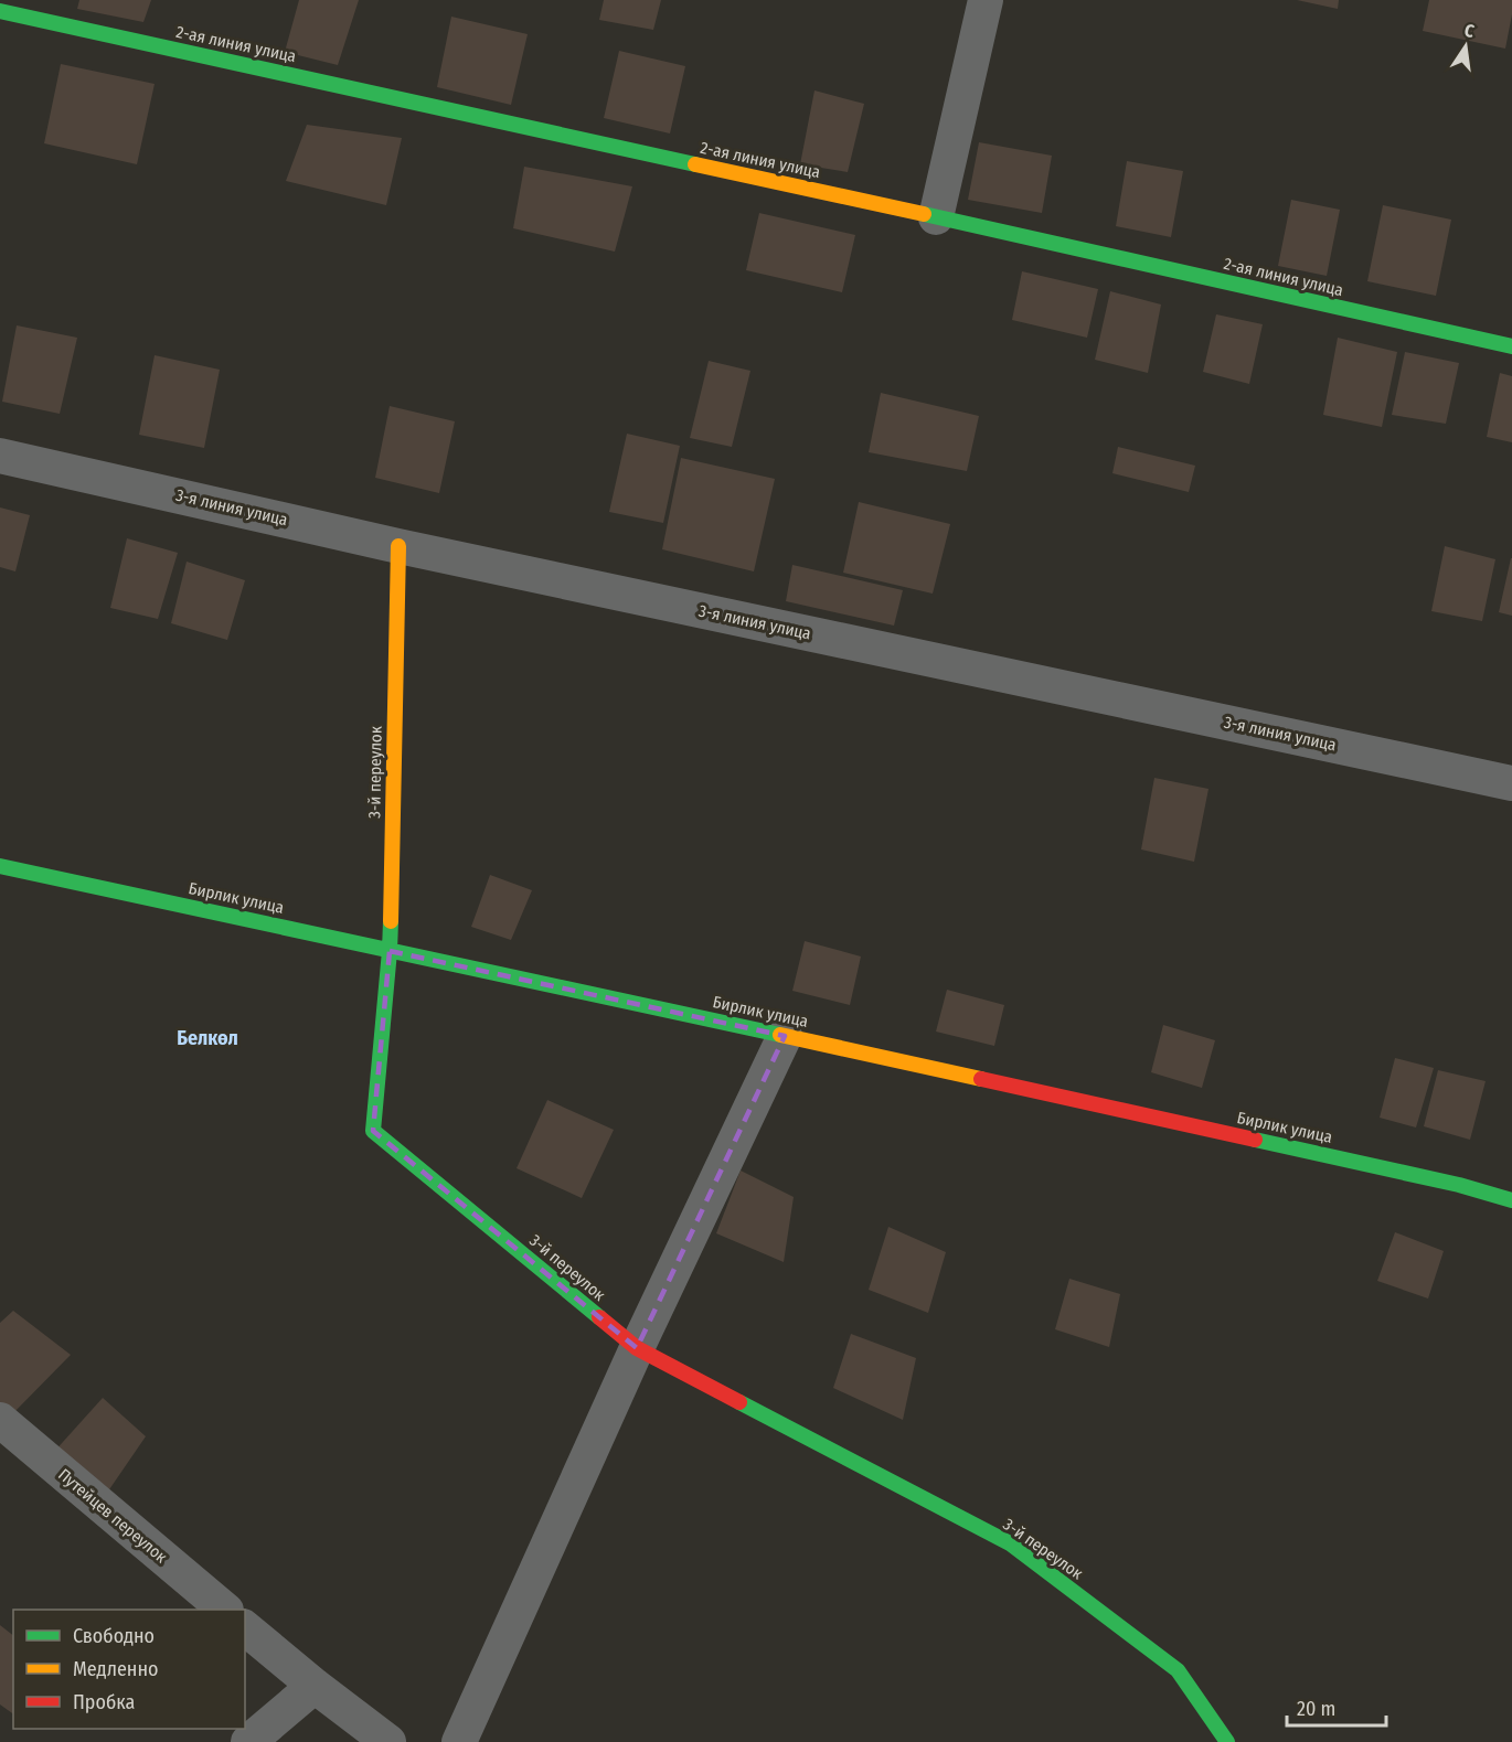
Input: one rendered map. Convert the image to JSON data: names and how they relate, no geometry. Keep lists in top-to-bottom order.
{
  "streets": {
    "street": [
      "2-ая линия улица",
      "3-я линия улица",
      "3-й переулок",
      "Бирлик улица",
      "Путейцев переулок"
    ]
  },
  "crossings": [
    ["3-я линия улица", "3-й переулок"],
    ["3-й переулок", "Бирлик улица"]
  ],
  "districts": ["Белкөл"],
  "legend": ["Свободно", "Медленно", "Пробка"],
  "scale_bar": "20 m",
  "north": "top"
}
